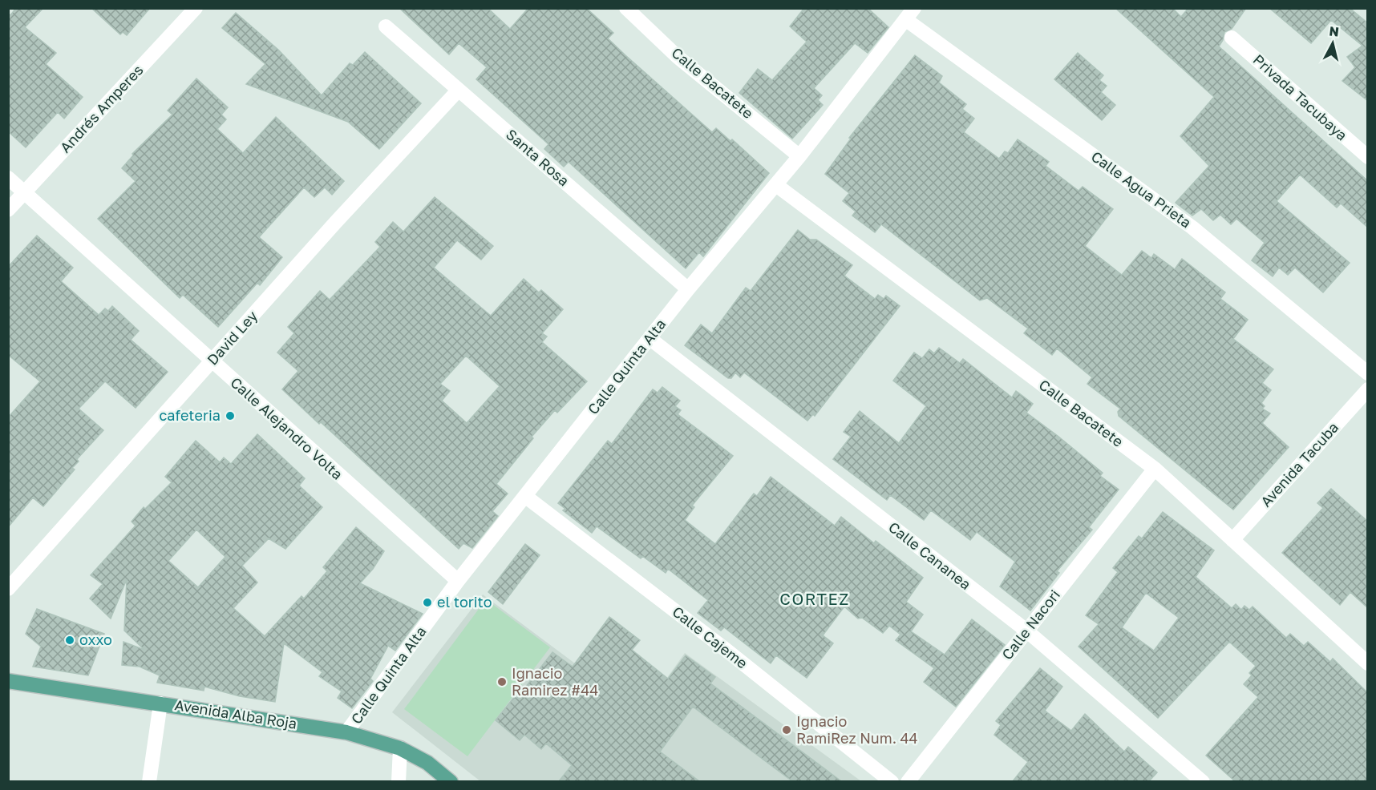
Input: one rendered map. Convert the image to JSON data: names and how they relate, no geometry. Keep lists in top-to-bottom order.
{
  "streets": {
    "main road": ["Avenida Alba Roja"],
    "street": [
      "Calle Bacatete",
      "Privada Tacubaya",
      "Andrés Amperes",
      "Santa Rosa",
      "Calle Agua Prieta",
      "David Ley",
      "Calle Quinta Alta",
      "Calle Alejandro Volta",
      "Avenida Tacuba",
      "Calle Cananea",
      "Calle Nacori",
      "Calle Cajeme"
    ]
  },
  "crossings": [
    ["Calle Bacatete", "Calle Quinta Alta"],
    ["Calle Bacatete", "Avenida Tacuba"],
    ["Calle Bacatete", "Calle Nacori"],
    ["Andrés Amperes", "Calle Alejandro Volta"],
    ["Santa Rosa", "David Ley"],
    ["Santa Rosa", "Calle Quinta Alta"],
    ["Calle Agua Prieta", "Calle Quinta Alta"],
    ["David Ley", "Calle Alejandro Volta"],
    ["Calle Quinta Alta", "Calle Alejandro Volta"],
    ["Calle Quinta Alta", "Calle Cananea"],
    ["Calle Quinta Alta", "Calle Cajeme"],
    ["Calle Quinta Alta", "Avenida Alba Roja"],
    ["Calle Cananea", "Calle Nacori"]
  ],
  "districts": ["CORTEZ"],
  "places": [
    "cafeteria",
    "el torito",
    "oxxo",
    "Ignacio Ramirez #44",
    "Ignacio RamiRez Num. 44"
  ],
  "north": "top"
}
